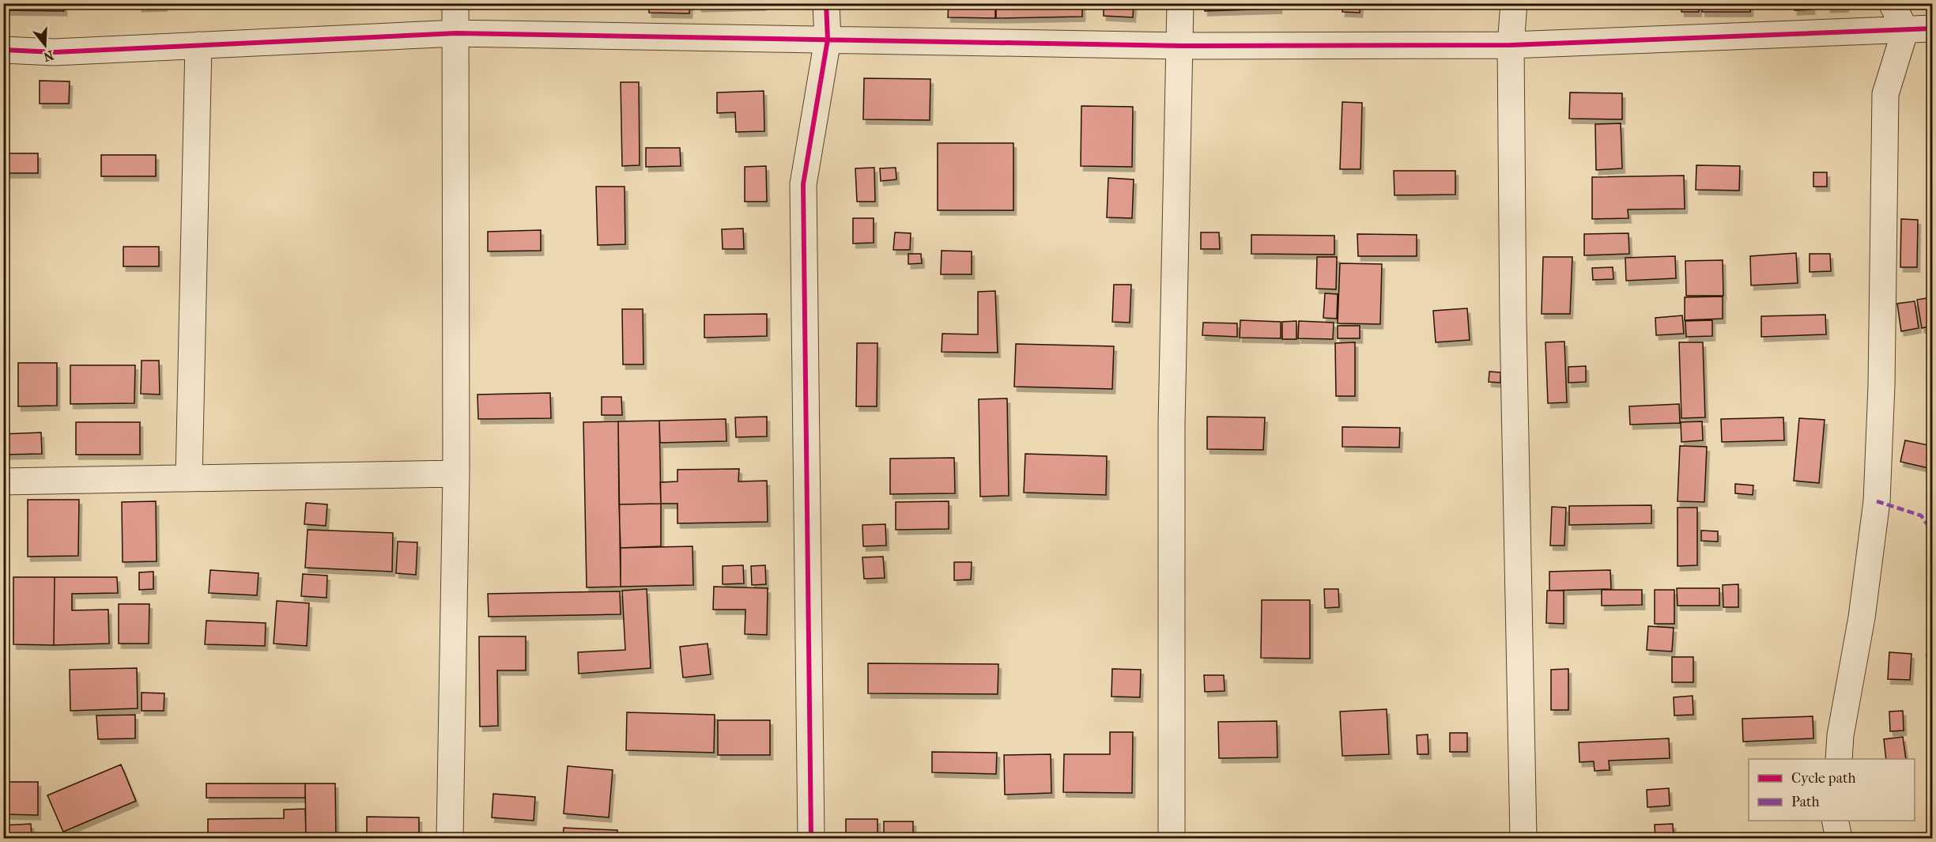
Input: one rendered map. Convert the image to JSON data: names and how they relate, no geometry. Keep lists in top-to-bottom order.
{
  "legend": ["Cycle path", "Path"],
  "north": "bottom"
}
